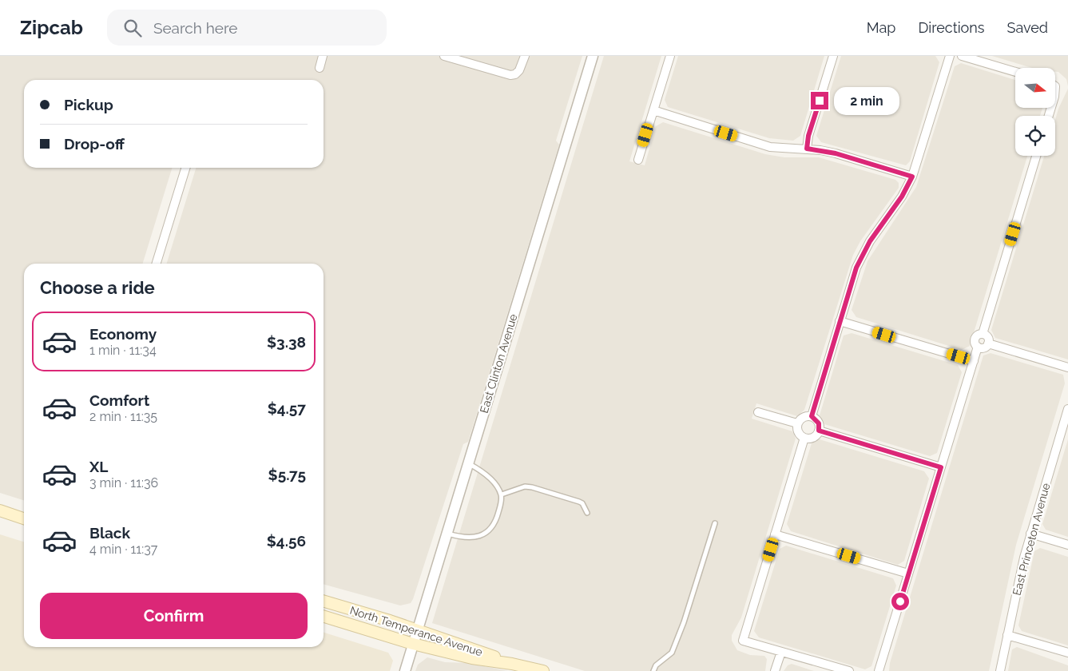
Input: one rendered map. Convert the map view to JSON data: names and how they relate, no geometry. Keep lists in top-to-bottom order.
{
  "streets": {
    "main road": ["North Temperance Avenue"],
    "street": ["East Clinton Avenue", "East Princeton Avenue"]
  },
  "crossings": [
    ["East Clinton Avenue", "North Temperance Avenue"]
  ],
  "north": "right",
  "page": {
    "header": "Zipcab",
    "search": "Search here",
    "nav": ["Map", "Directions", "Saved"],
    "banner": ["Pickup", "Drop-off"],
    "bubble": "2 min",
    "heading": "Choose a ride",
    "list": [
      {
        "name": "Economy",
        "note": "1 min · 11:34",
        "value": "$3.38"
      },
      {
        "name": "Comfort",
        "note": "2 min · 11:35",
        "value": "$4.57"
      },
      {
        "name": "XL",
        "note": "3 min · 11:36",
        "value": "$5.75"
      },
      {
        "name": "Black",
        "note": "4 min · 11:37",
        "value": "$4.56"
      }
    ],
    "buttons": "Confirm"
  }
}
